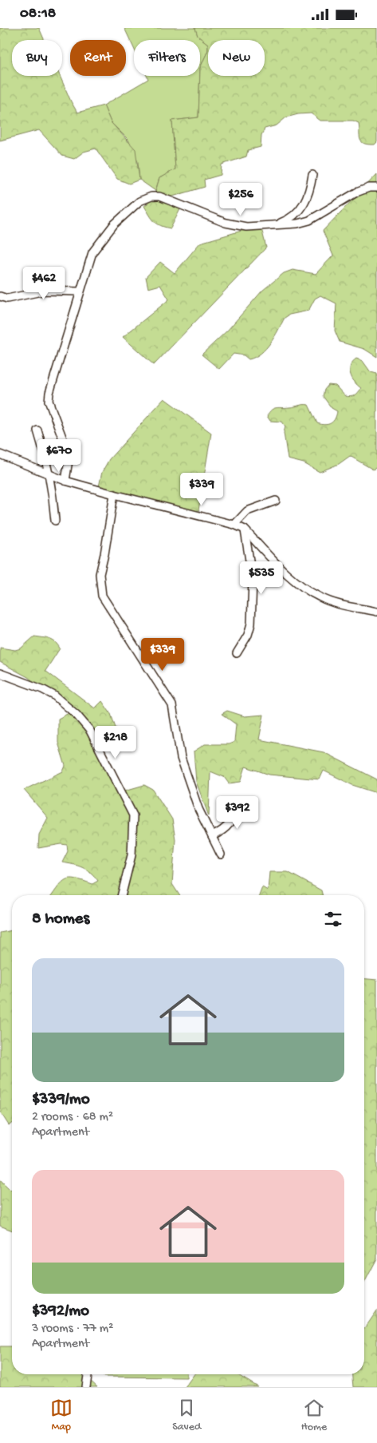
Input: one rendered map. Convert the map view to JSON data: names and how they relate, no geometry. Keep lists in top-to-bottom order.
{
  "page": {
    "status": "08:18",
    "chip": [
      "Buy",
      "Rent",
      "Filters",
      "New"
    ],
    "price": [
      "$256",
      "$462",
      "$670",
      "$339",
      "$535",
      "$339",
      "$218",
      "$392"
    ],
    "heading": "8 homes",
    "list": [
      {
        "name": "$339/mo",
        "note": "2 rooms · 68 m² · Apartment"
      },
      {
        "name": "$392/mo",
        "note": "3 rooms · 77 m² · Apartment"
      }
    ],
    "tabs": ["Map", "Saved", "Home"]
  }
}
